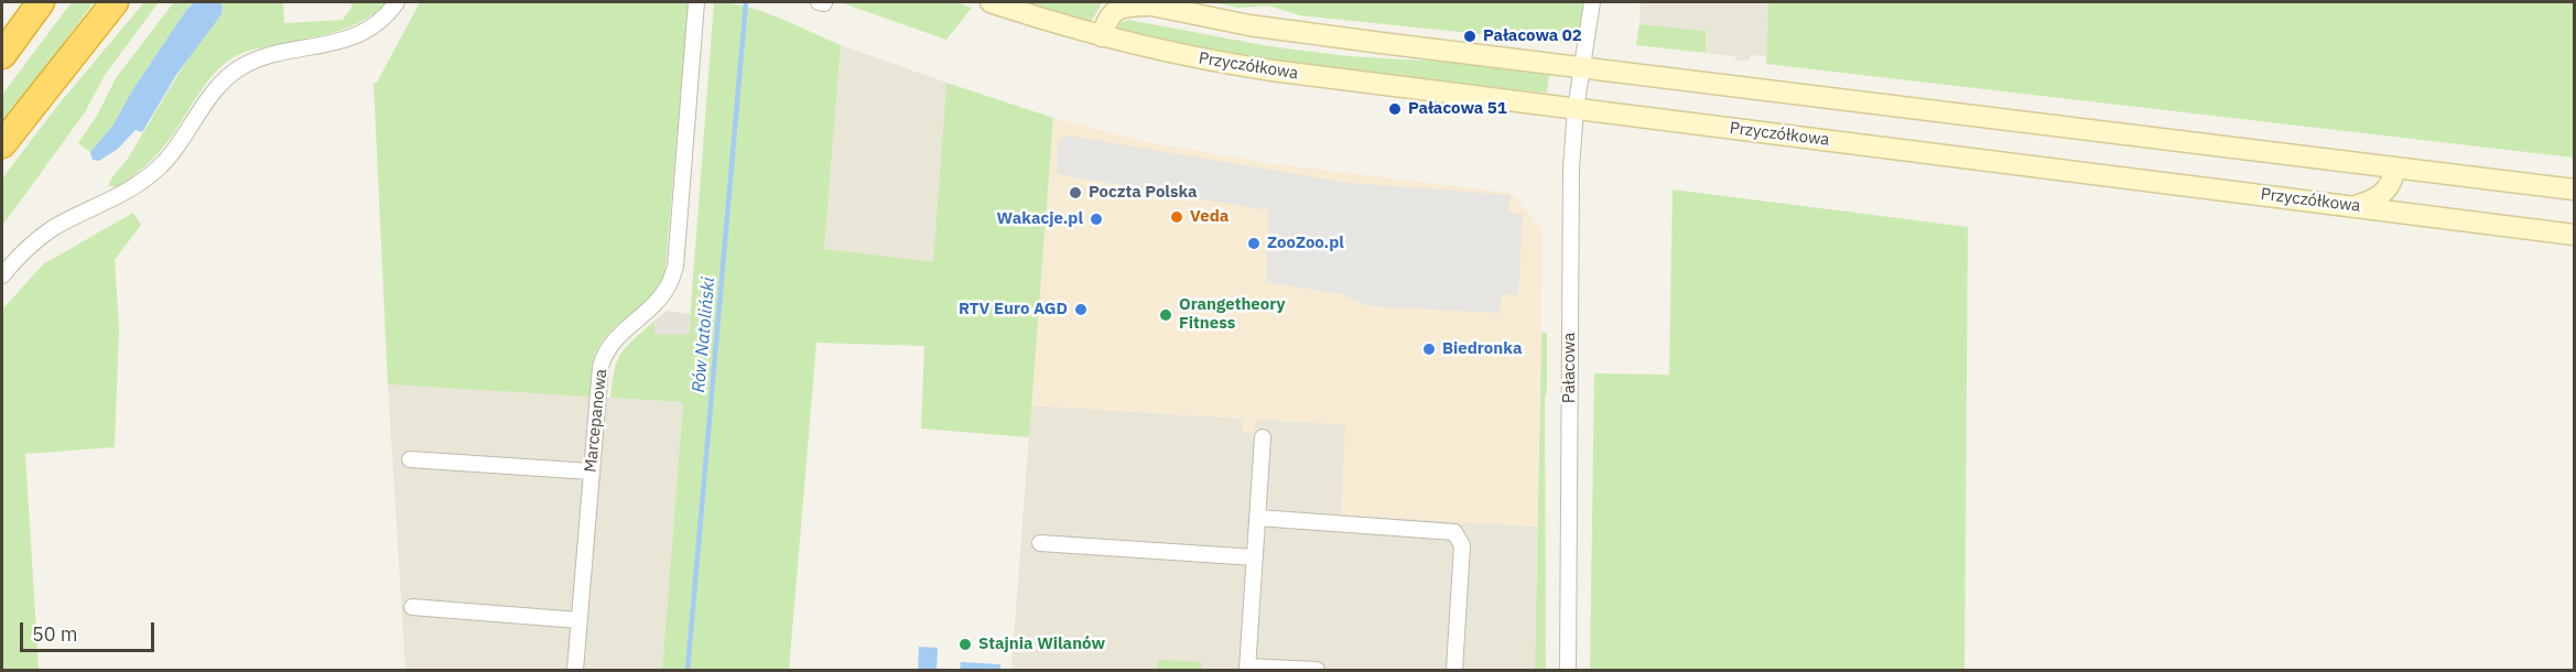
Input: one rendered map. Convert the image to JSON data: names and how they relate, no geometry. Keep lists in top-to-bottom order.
{
  "streets": {
    "main road": ["Przyczółkowa"],
    "street": ["Pałacowa", "Marcepanowa"]
  },
  "crossings": [
    ["Przyczółkowa", "Pałacowa"]
  ],
  "water": ["Rów Natoliński"],
  "places": [
    "Pałacowa 02",
    "Pałacowa 51",
    "Poczta Polska",
    "Veda",
    "Wakacje.pl",
    "ZooZoo.pl",
    "RTV Euro AGD",
    "Orangetheory Fitness",
    "Biedronka",
    "Stajnia Wilanów"
  ],
  "scale_bar": "50 m"
}
